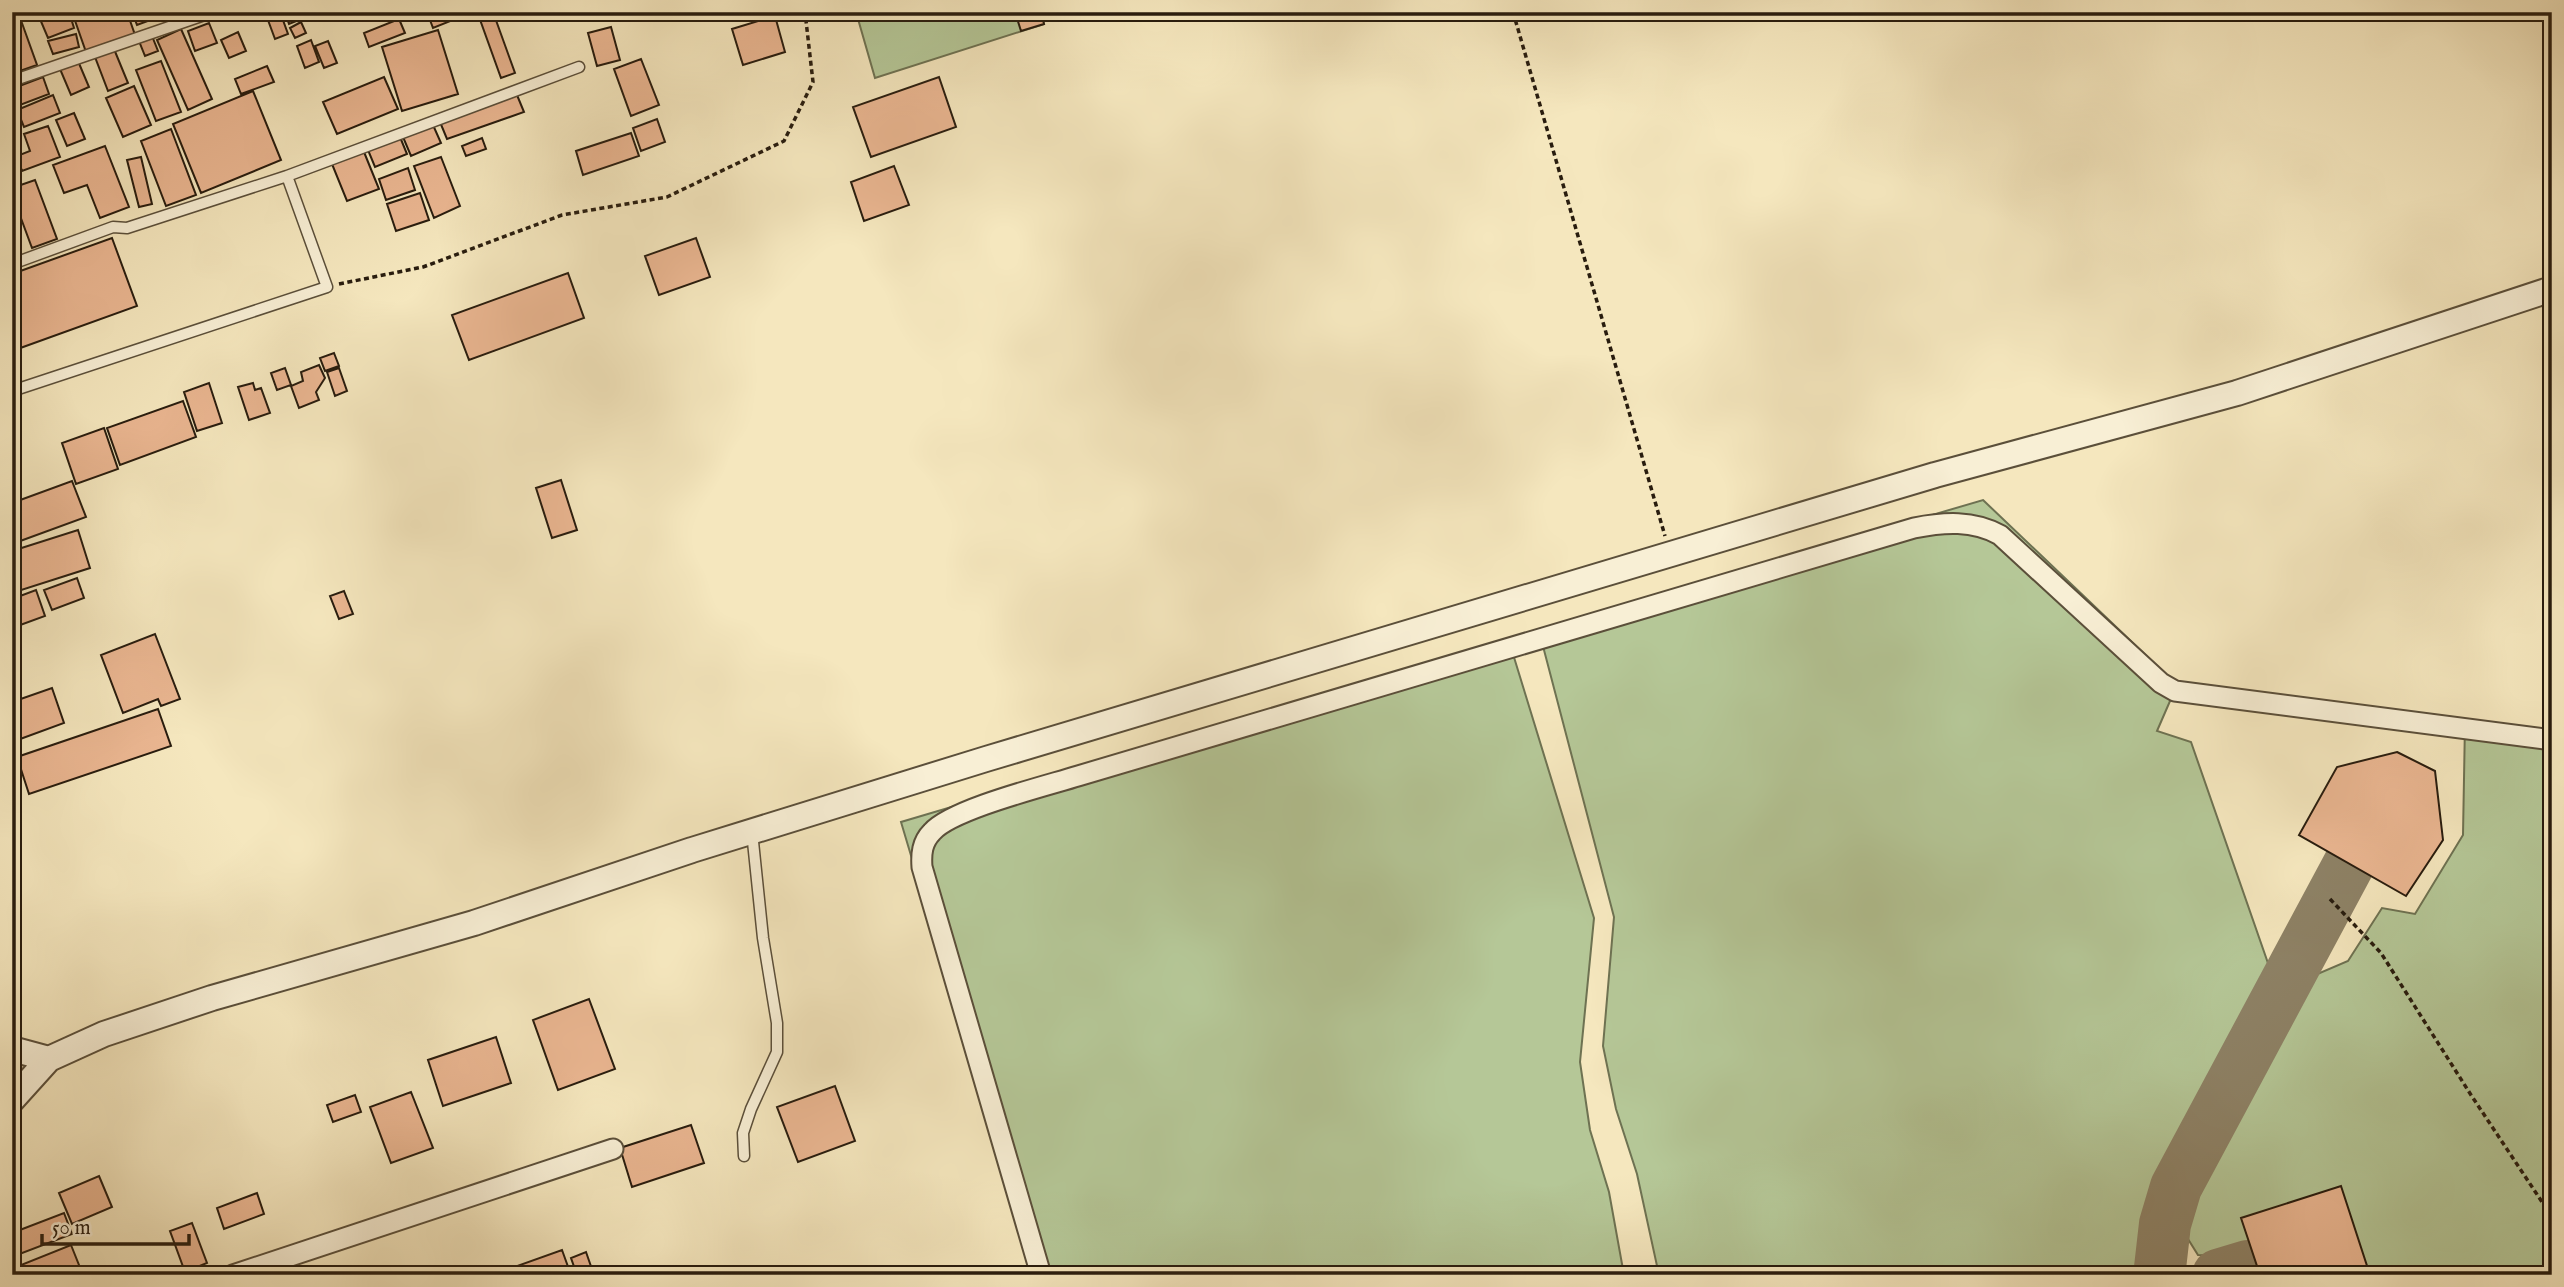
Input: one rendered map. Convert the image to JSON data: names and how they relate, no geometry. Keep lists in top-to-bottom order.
{
  "scale_bar": "50 m"
}
